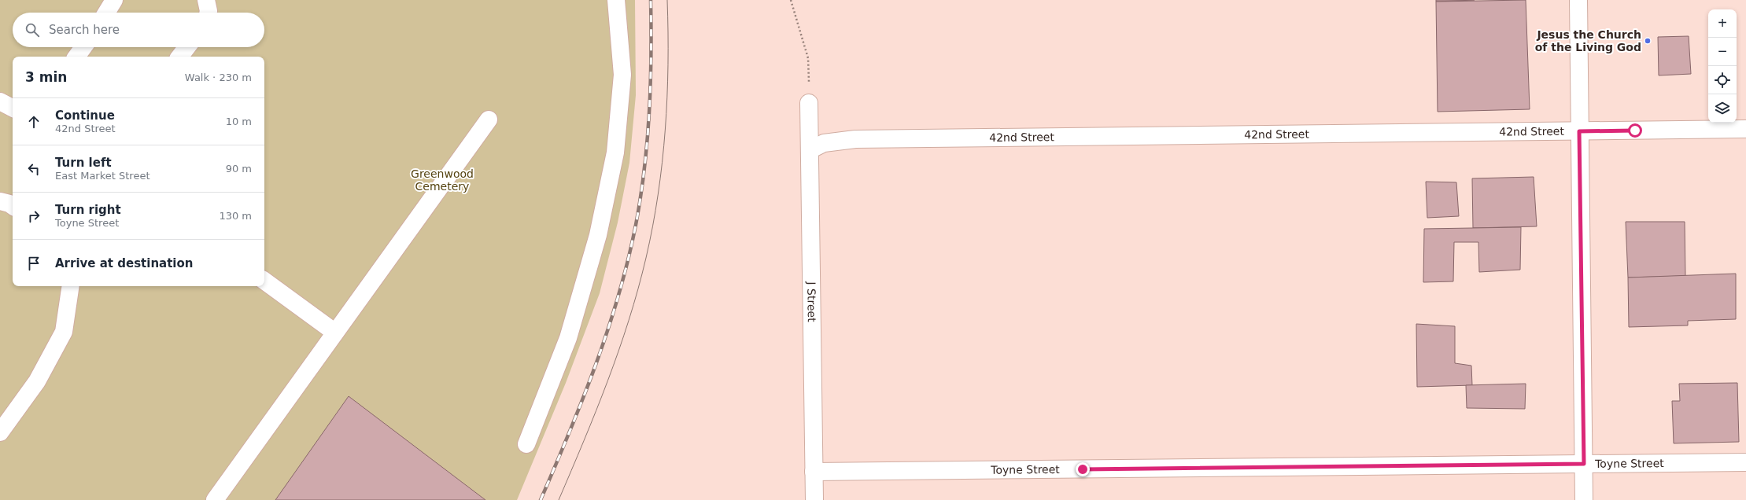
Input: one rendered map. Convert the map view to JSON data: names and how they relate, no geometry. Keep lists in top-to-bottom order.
{
  "streets": {
    "street": ["42nd Street", "J Street", "Toyne Street"]
  },
  "crossings": [
    ["42nd Street", "J Street"],
    ["J Street", "Toyne Street"]
  ],
  "parks": ["Greenwood Cemetery"],
  "places": ["Jesus the Church of the Living God"],
  "page": {
    "map_buttons": ["+", "−"],
    "search": "Search here",
    "heading": ["3 min", "Walk · 230 m"],
    "list": [
      ["Continue", "42nd Street", "10 m"],
      ["Turn left", "East Market Street", "90 m"],
      ["Turn right", "Toyne Street", "130 m"],
      "Arrive at destination"
    ]
  }
}
